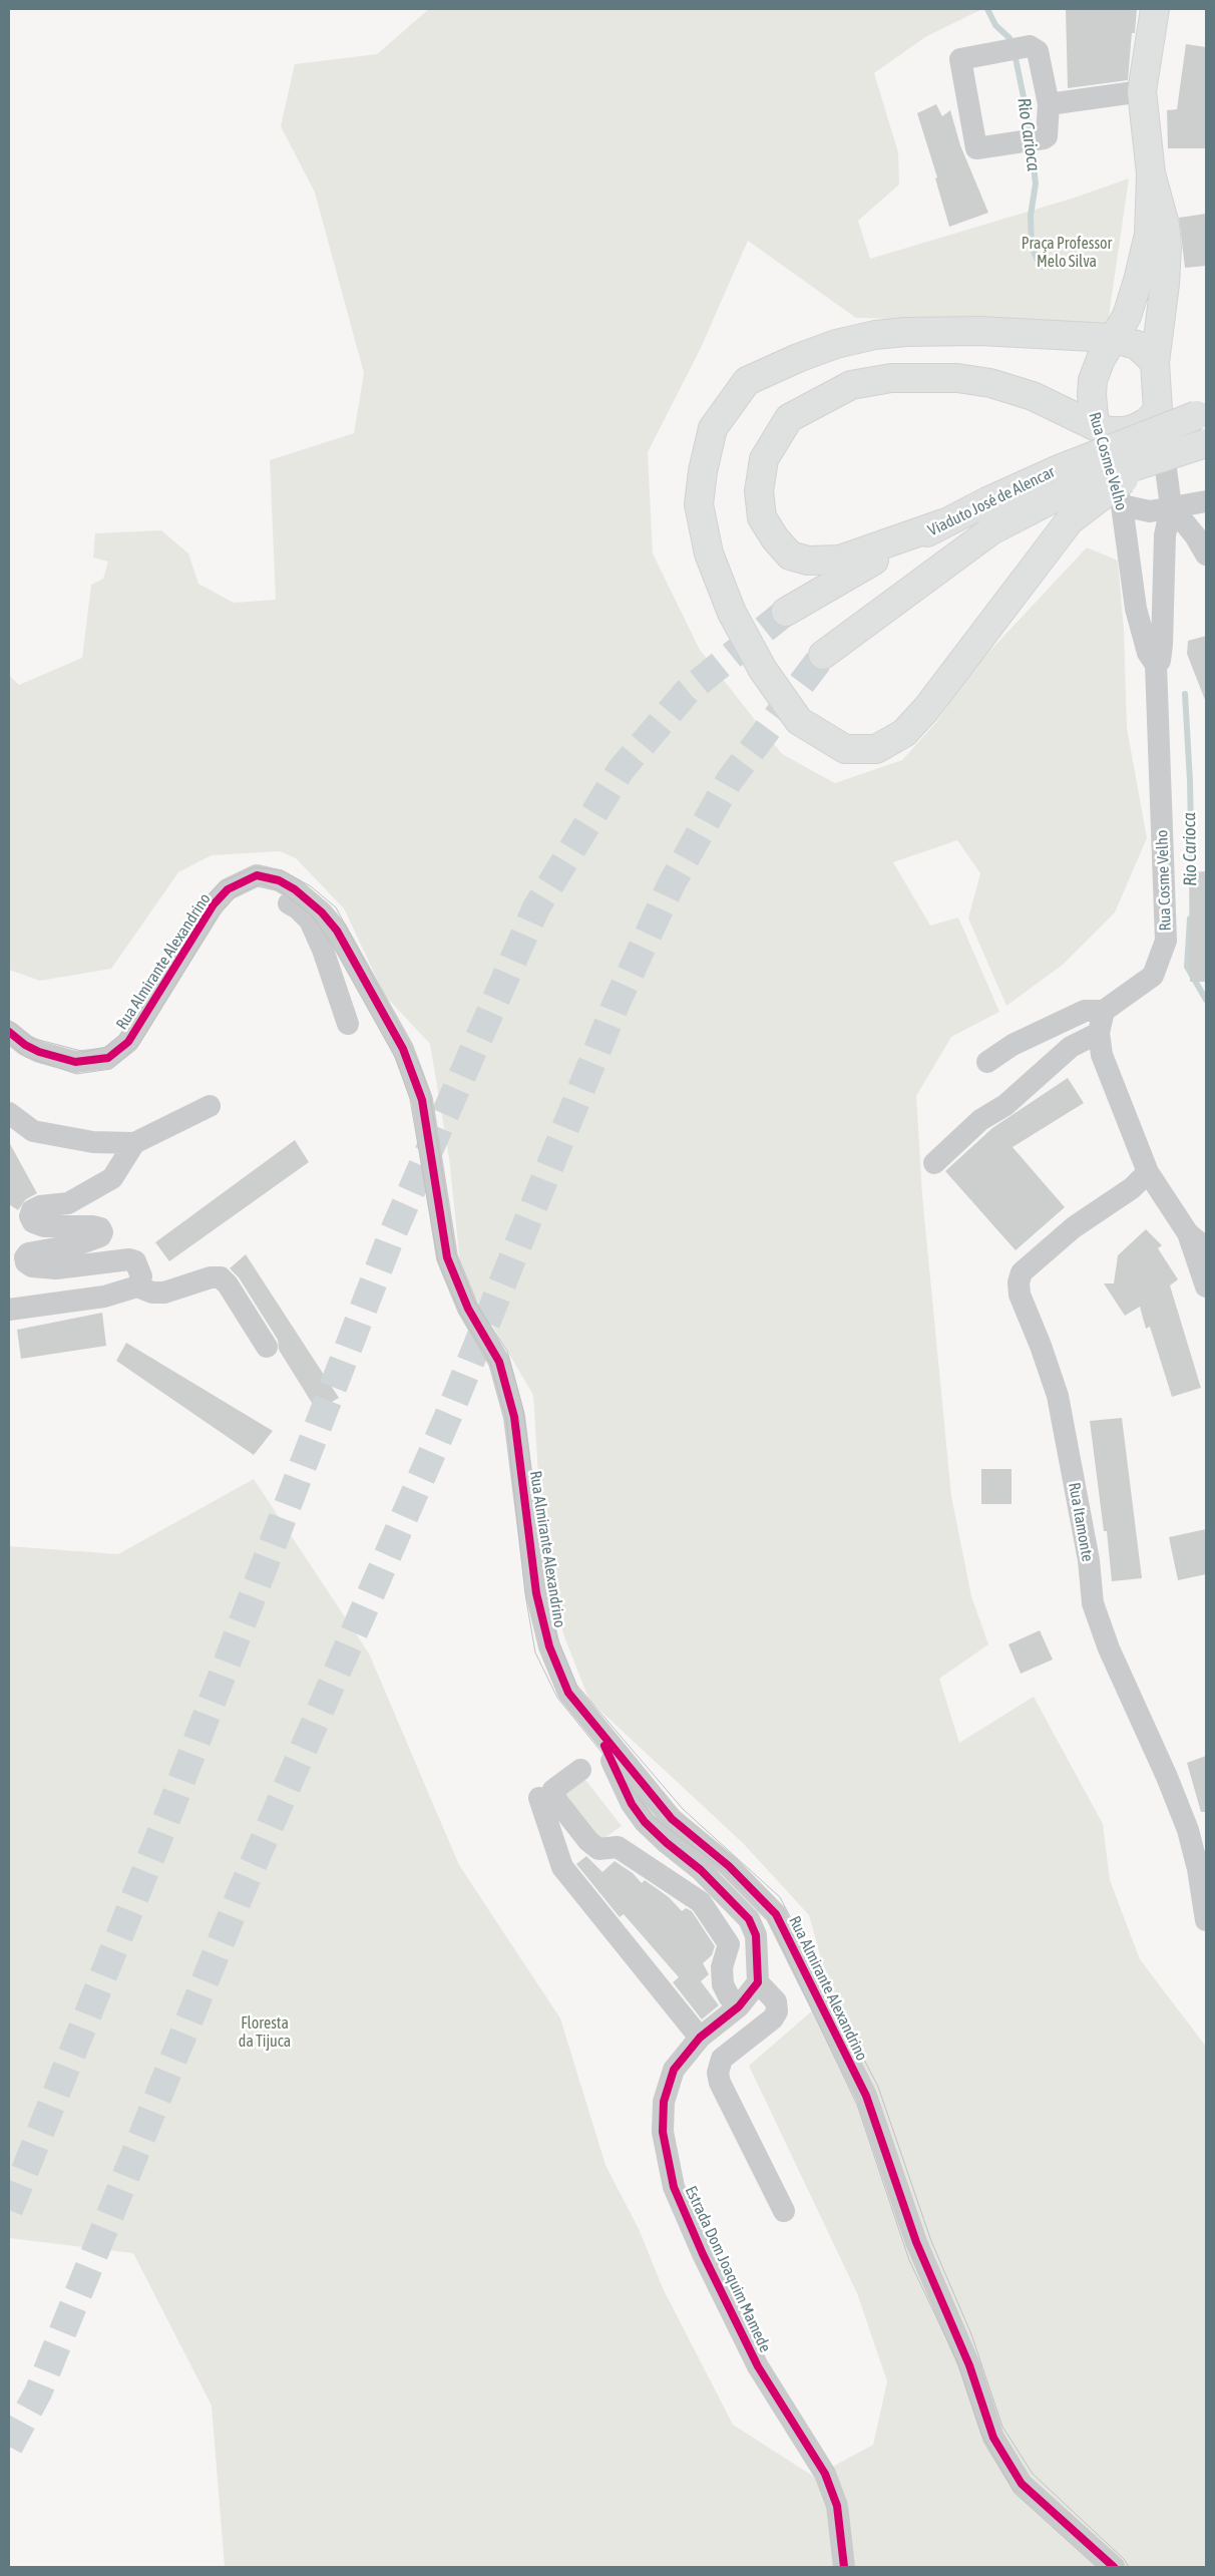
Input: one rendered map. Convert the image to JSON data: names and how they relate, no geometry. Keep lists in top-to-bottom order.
{
  "streets": {
    "main road": ["Rua Cosme Velho", "Viaduto José de Alencar"],
    "street": ["Rua Almirante Alexandrino", "Rua Itamonte", "Estrada Dom Joaquim Mamede"]
  },
  "water": ["Rio Carioca"],
  "parks": ["Praça Professor Melo Silva", "Floresta da Tijuca"]
}
